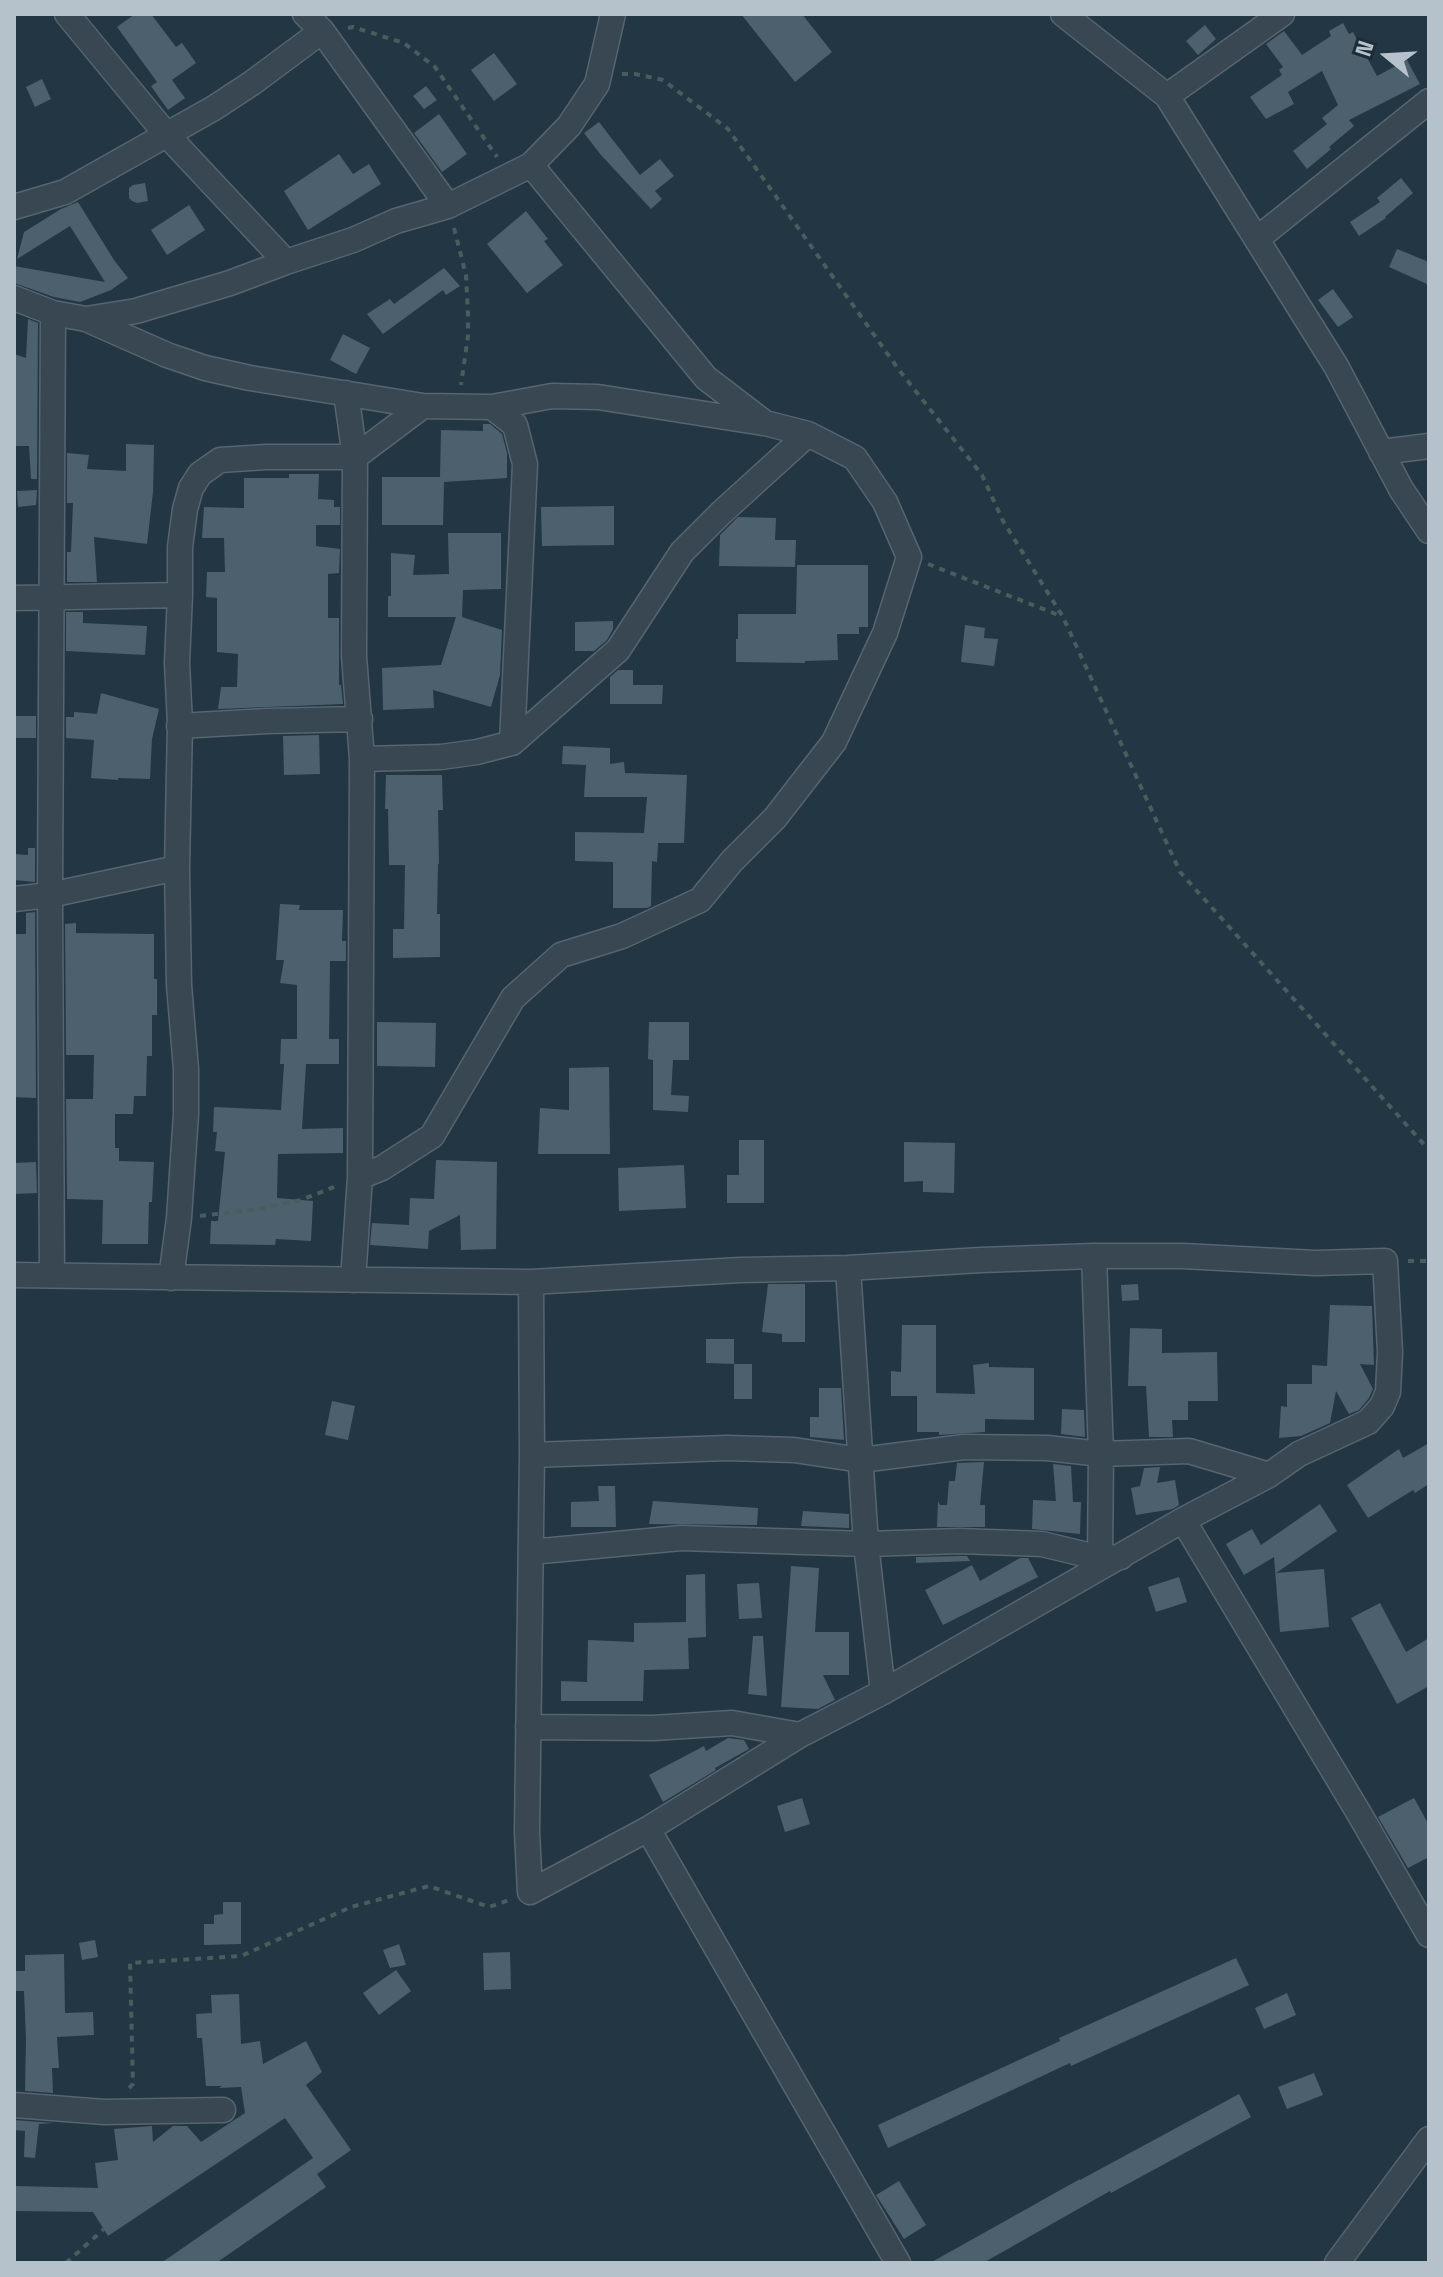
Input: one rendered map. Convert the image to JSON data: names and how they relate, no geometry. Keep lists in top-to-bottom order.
{
  "north": "left"
}
